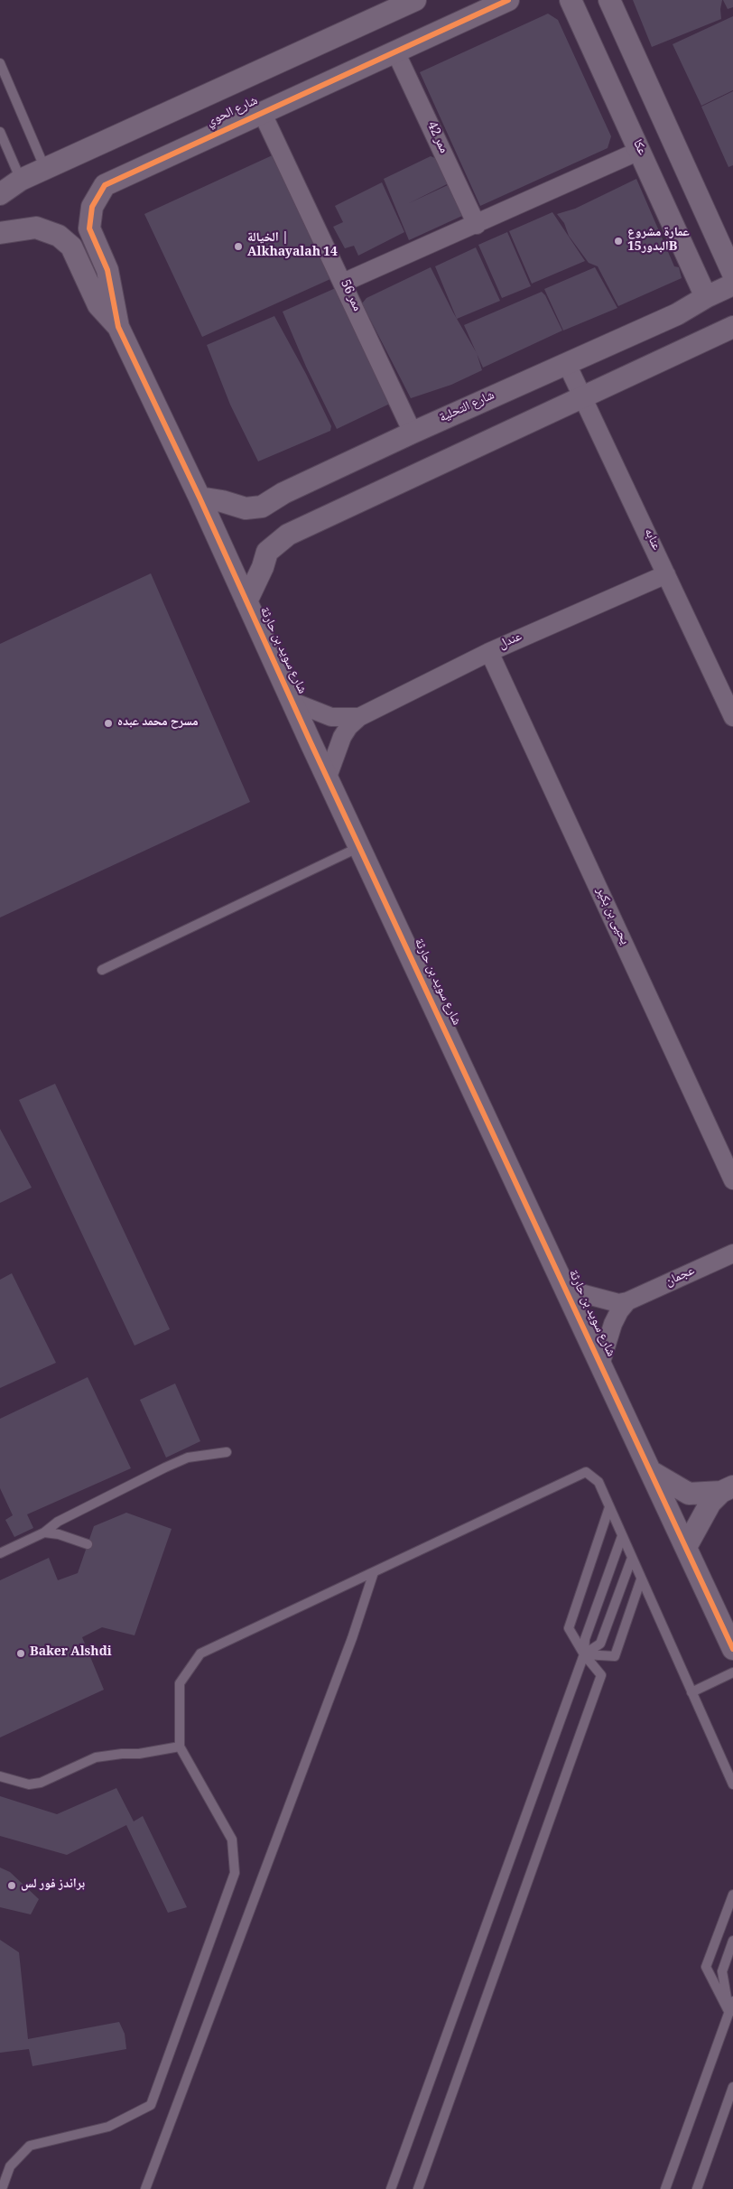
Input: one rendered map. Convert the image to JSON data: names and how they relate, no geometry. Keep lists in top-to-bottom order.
{
  "streets": {
    "street": [
      "شارع الحوي",
      "ممر 42",
      "عكا",
      "ممر 56",
      "شارع التحلية",
      "عنابه",
      "عندل",
      "شارع سويد بن حارثة",
      "يحيى بن بكير",
      "عجمان"
    ]
  },
  "crossings": [
    ["شارع الحوي", "ممر 42"],
    ["شارع الحوي", "ممر 56"],
    ["شارع الحوي", "شارع سويد بن حارثة"],
    ["عكا", "شارع التحلية"],
    ["ممر 56", "شارع التحلية"],
    ["شارع التحلية", "عنابه"],
    ["شارع التحلية", "شارع سويد بن حارثة"],
    ["عنابه", "عندل"],
    ["عندل", "شارع سويد بن حارثة"],
    ["عندل", "يحيى بن بكير"],
    ["شارع سويد بن حارثة", "عجمان"]
  ],
  "places": [
    "عمارة مشروع البدور15B",
    "الخيالة | Alkhayalah 14",
    "مسرح محمد عبده",
    "Baker Alshdi",
    "براندز فور لس"
  ]
}
